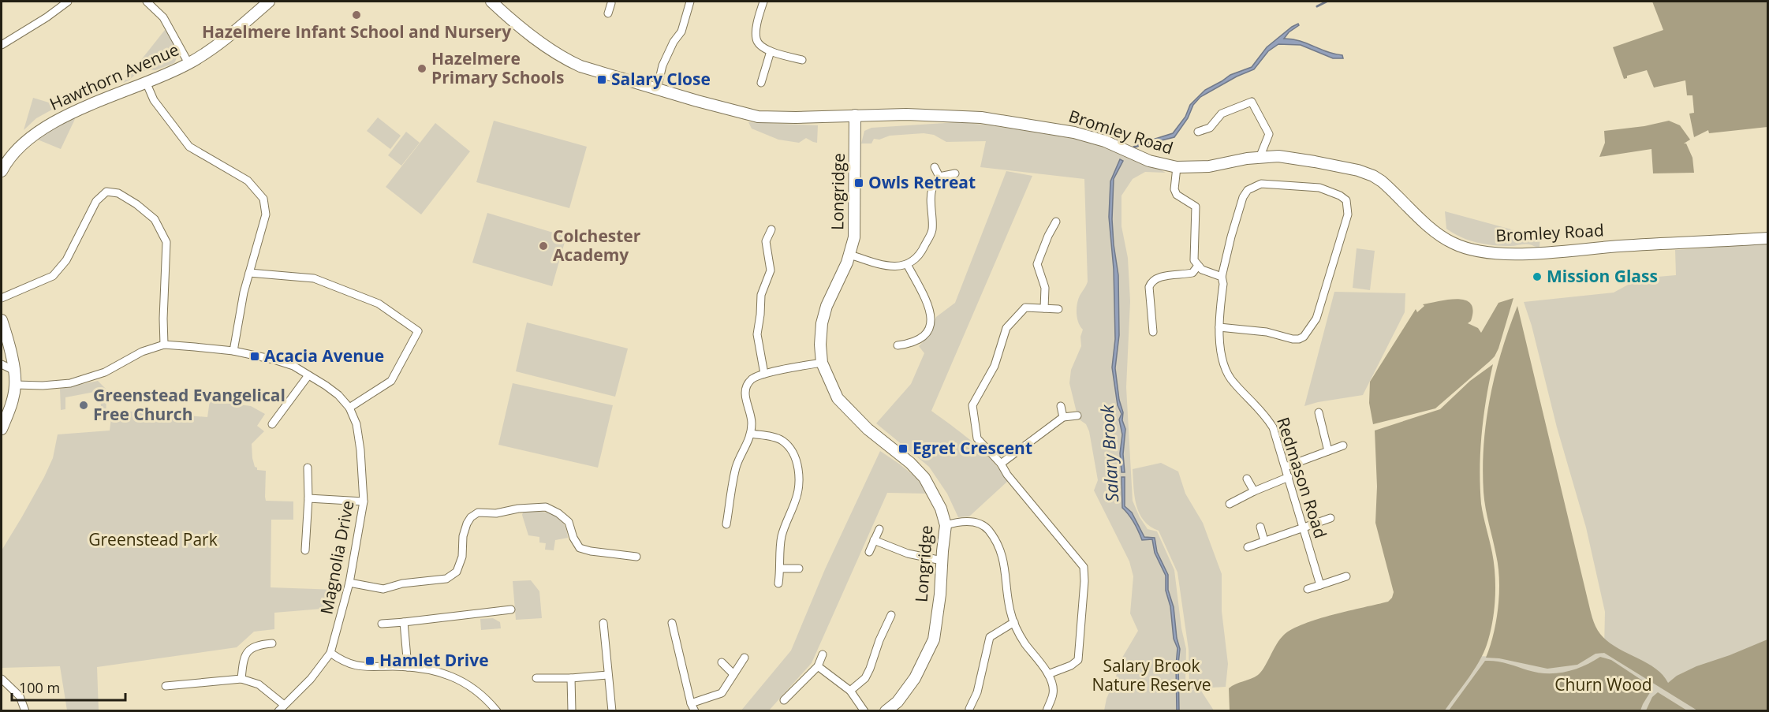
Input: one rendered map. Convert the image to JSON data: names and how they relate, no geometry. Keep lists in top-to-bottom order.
{
  "streets": {
    "street": [
      "Hawthorn Avenue",
      "Bromley Road",
      "Longridge",
      "Redmason Road",
      "Magnolia Drive"
    ]
  },
  "crossings": [
    ["Bromley Road", "Longridge"]
  ],
  "water": ["Salary Brook"],
  "parks": ["Greenstead Park", "Salary Brook Nature Reserve", "Churn Wood"],
  "places": {
    "other": [
      "Hazelmere Infant School and Nursery",
      "Hazelmere Primary Schools",
      "Colchester Academy",
      "Mission Glass",
      "Greenstead Evangelical Free Church"
    ],
    "transit": [
      "Salary Close",
      "Owls Retreat",
      "Acacia Avenue",
      "Egret Crescent",
      "Hamlet Drive"
    ]
  },
  "scale_bar": "100 m"
}
